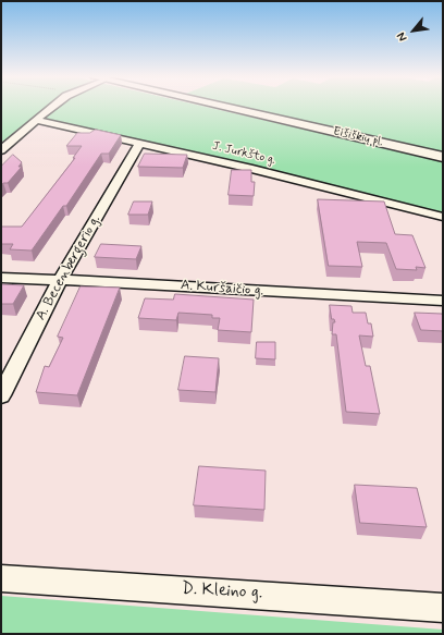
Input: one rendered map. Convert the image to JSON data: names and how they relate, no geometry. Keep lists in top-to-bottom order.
{
  "streets": {
    "main road": ["Eišiškių pl."],
    "street": [
      "J. Jurkšto g.",
      "A. Becenbergerio g.",
      "A. Kuršaičio g.",
      "D. Kleino g."
    ]
  },
  "crossings": [
    ["J. Jurkšto g.", "A. Becenbergerio g."],
    ["A. Becenbergerio g.", "A. Kuršaičio g."]
  ],
  "north": "bottom left"
}
